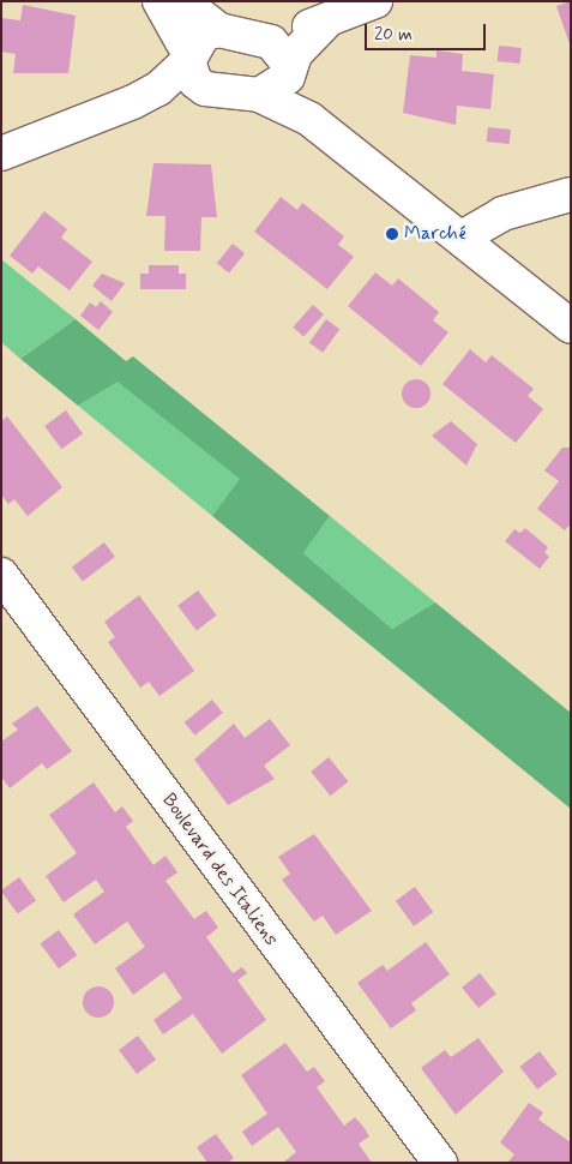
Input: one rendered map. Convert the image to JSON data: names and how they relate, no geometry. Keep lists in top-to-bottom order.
{
  "streets": {
    "street": ["Boulevard des Italiens"]
  },
  "places": ["Marché"],
  "scale_bar": "20 m"
}
